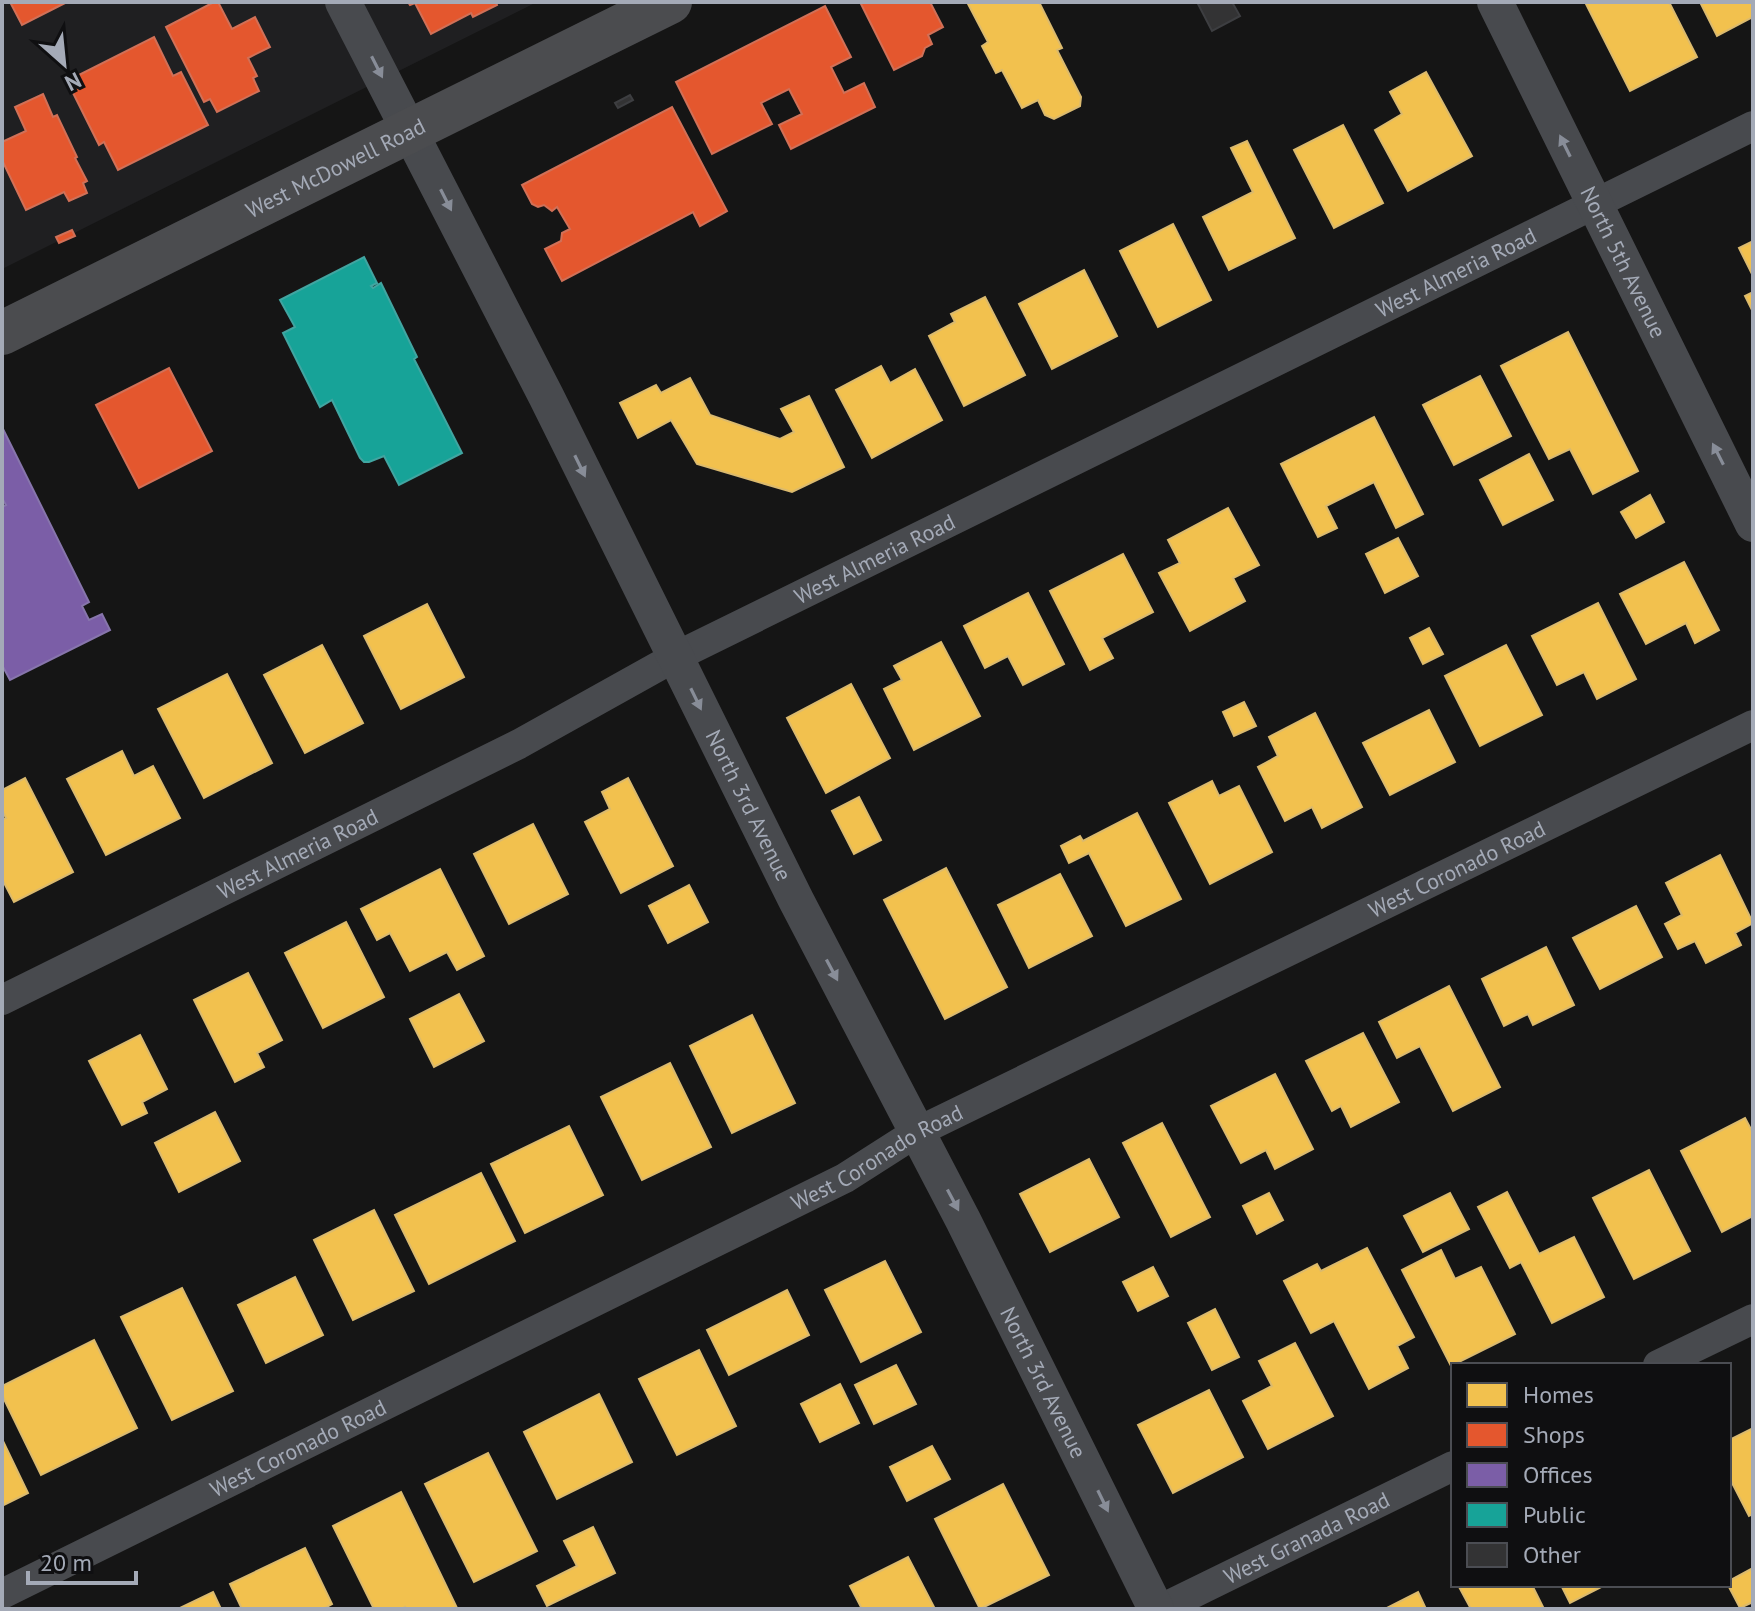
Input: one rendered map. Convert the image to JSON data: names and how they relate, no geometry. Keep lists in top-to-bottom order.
{
  "streets": {
    "main road": ["West McDowell Road"],
    "street": [
      "North 5th Avenue",
      "West Almeria Road",
      "North 3rd Avenue",
      "West Coronado Road",
      "West Granada Road"
    ]
  },
  "crossings": [
    ["West McDowell Road", "North 3rd Avenue"],
    ["North 5th Avenue", "West Almeria Road"],
    ["West Almeria Road", "North 3rd Avenue"],
    ["North 3rd Avenue", "West Coronado Road"],
    ["North 3rd Avenue", "West Granada Road"]
  ],
  "one_way": ["North 5th Avenue", "North 3rd Avenue"],
  "legend": [
    "Homes",
    "Shops",
    "Offices",
    "Public",
    "Other"
  ],
  "scale_bar": "20 m",
  "north": "bottom right"
}
